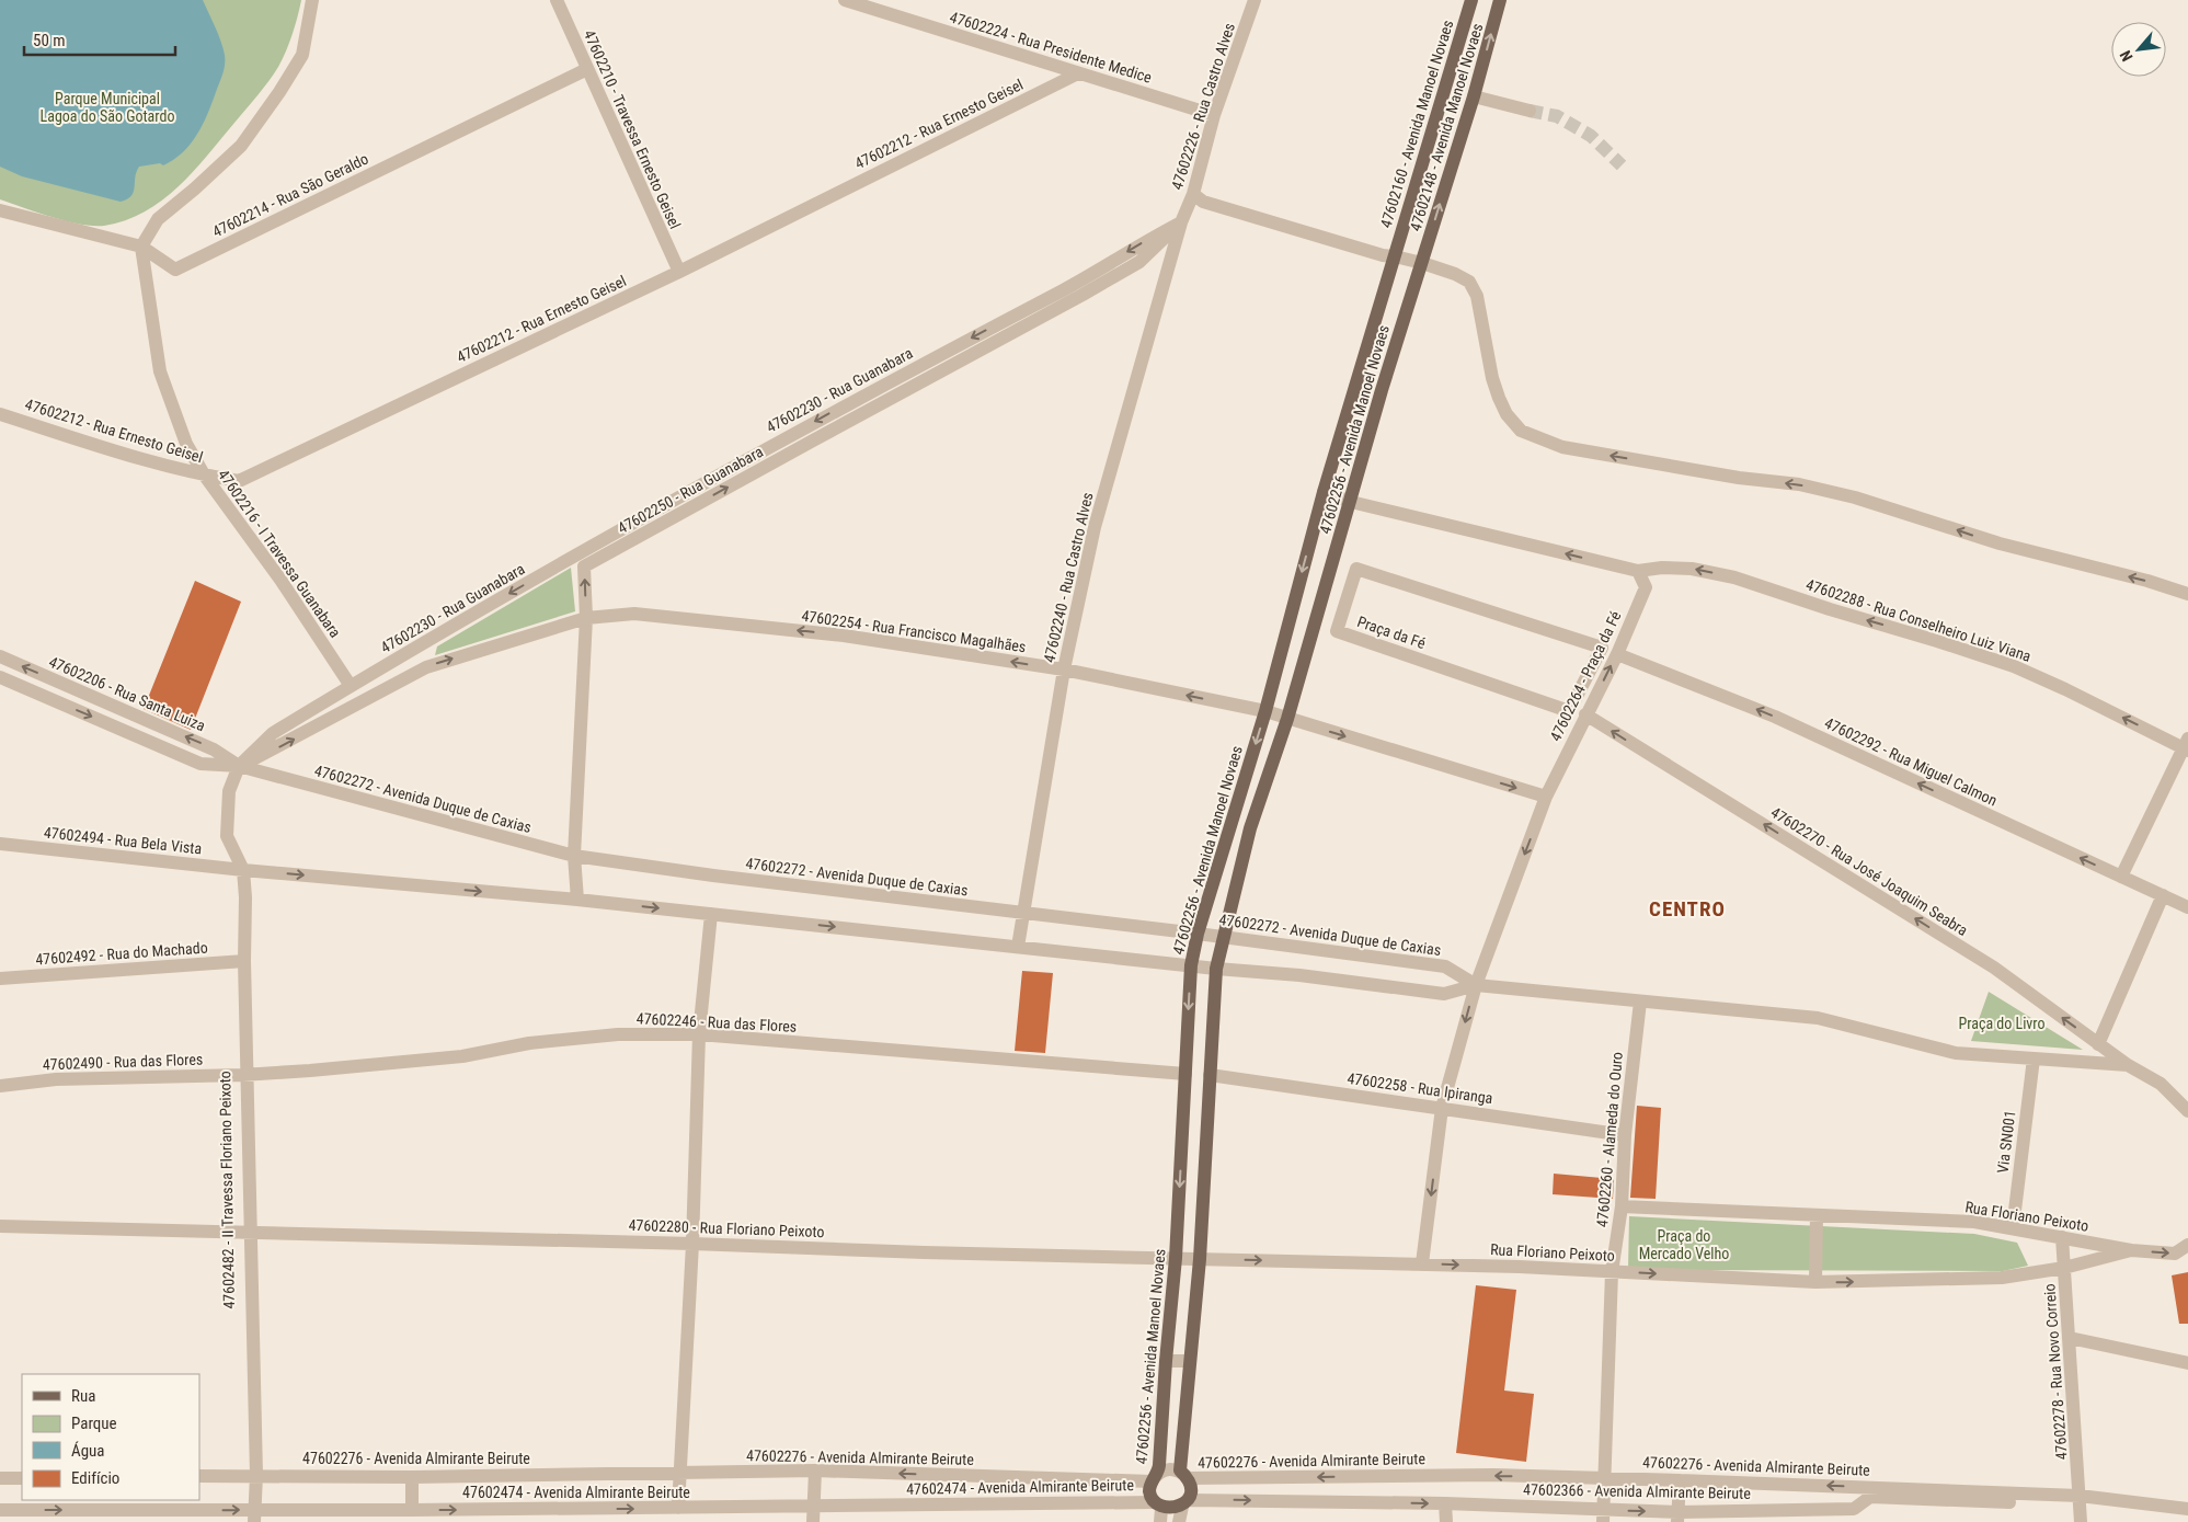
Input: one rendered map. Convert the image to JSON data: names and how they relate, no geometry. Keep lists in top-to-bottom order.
{
  "streets": {
    "main road": ["47602160 - Avenida Manoel Novaes", "47602148 - Avenida Manoel Novaes", "47602256 - Avenida Manoel Novaes"],
    "street": [
      "47602224 - Rua Presidente Medice",
      "47602226 - Rua Castro Alves",
      "47602212 - Rua Ernesto Geisel",
      "47602210 - Travessa Ernesto Geisel",
      "47602214 - Rua São Geraldo",
      "47602230 - Rua Guanabara",
      "47602250 - Rua Guanabara",
      "47602216 - I Travessa Guanabara",
      "47602240 - Rua Castro Alves",
      "47602288 - Rua Conselheiro Luiz Viana",
      "47602254 - Rua Francisco Magalhães",
      "Praça da Fé",
      "47602264 - Praça da Fé",
      "47602206 - Rua Santa Luiza",
      "47602292 - Rua Miguel Calmon",
      "47602272 - Avenida Duque de Caxias",
      "47602494 - Rua Bela Vista",
      "47602270 - Rua José Joaquim Seabra",
      "47602492 - Rua do Machado",
      "47602246 - Rua das Flores",
      "47602490 - Rua das Flores",
      "47602258 - Rua Ipiranga",
      "47602260 - Alameda do Ouro",
      "Via SN001",
      "Rua Floriano Peixoto",
      "47602280 - Rua Floriano Peixoto",
      "47602278 - Rua Novo Correio",
      "47602276 - Avenida Almirante Beirute",
      "47602474 - Avenida Almirante Beirute",
      "47602366 - Avenida Almirante Beirute"
    ]
  },
  "crossings": [
    ["47602224 - Rua Presidente Medice", "47602226 - Rua Castro Alves"],
    ["47602224 - Rua Presidente Medice", "47602212 - Rua Ernesto Geisel"],
    ["47602226 - Rua Castro Alves", "47602230 - Rua Guanabara"],
    ["47602226 - Rua Castro Alves", "47602250 - Rua Guanabara"],
    ["47602226 - Rua Castro Alves", "47602240 - Rua Castro Alves"],
    ["47602212 - Rua Ernesto Geisel", "47602210 - Travessa Ernesto Geisel"],
    ["47602212 - Rua Ernesto Geisel", "47602216 - I Travessa Guanabara"],
    ["47602160 - Avenida Manoel Novaes", "47602256 - Avenida Manoel Novaes"],
    ["47602148 - Avenida Manoel Novaes", "47602256 - Avenida Manoel Novaes"],
    ["47602210 - Travessa Ernesto Geisel", "47602214 - Rua São Geraldo"],
    ["47602214 - Rua São Geraldo", "47602216 - I Travessa Guanabara"],
    ["47602230 - Rua Guanabara", "47602250 - Rua Guanabara"],
    ["47602230 - Rua Guanabara", "47602216 - I Travessa Guanabara"],
    ["47602230 - Rua Guanabara", "47602240 - Rua Castro Alves"],
    ["47602230 - Rua Guanabara", "47602206 - Rua Santa Luiza"],
    ["47602230 - Rua Guanabara", "47602272 - Avenida Duque de Caxias"],
    ["47602256 - Avenida Manoel Novaes", "47602254 - Rua Francisco Magalhães"],
    ["47602256 - Avenida Manoel Novaes", "47602272 - Avenida Duque de Caxias"],
    ["47602256 - Avenida Manoel Novaes", "47602246 - Rua das Flores"],
    ["47602256 - Avenida Manoel Novaes", "47602258 - Rua Ipiranga"],
    ["47602256 - Avenida Manoel Novaes", "Rua Floriano Peixoto"],
    ["47602256 - Avenida Manoel Novaes", "47602280 - Rua Floriano Peixoto"],
    ["47602256 - Avenida Manoel Novaes", "47602276 - Avenida Almirante Beirute"],
    ["47602256 - Avenida Manoel Novaes", "47602474 - Avenida Almirante Beirute"],
    ["47602256 - Avenida Manoel Novaes", "47602366 - Avenida Almirante Beirute"],
    ["47602250 - Rua Guanabara", "47602240 - Rua Castro Alves"],
    ["47602240 - Rua Castro Alves", "47602254 - Rua Francisco Magalhães"],
    ["47602240 - Rua Castro Alves", "47602272 - Avenida Duque de Caxias"],
    ["47602288 - Rua Conselheiro Luiz Viana", "47602264 - Praça da Fé"],
    ["47602264 - Praça da Fé", "47602292 - Rua Miguel Calmon"],
    ["47602264 - Praça da Fé", "47602272 - Avenida Duque de Caxias"],
    ["47602264 - Praça da Fé", "47602270 - Rua José Joaquim Seabra"],
    ["47602264 - Praça da Fé", "47602258 - Rua Ipiranga"],
    ["47602264 - Praça da Fé", "Rua Floriano Peixoto"],
    ["47602206 - Rua Santa Luiza", "47602272 - Avenida Duque de Caxias"],
    ["47602272 - Avenida Duque de Caxias", "47602494 - Rua Bela Vista"],
    ["47602272 - Avenida Duque de Caxias", "47602270 - Rua José Joaquim Seabra"],
    ["47602272 - Avenida Duque de Caxias", "47602260 - Alameda do Ouro"],
    ["47602272 - Avenida Duque de Caxias", "Via SN001"],
    ["47602246 - Rua das Flores", "47602490 - Rua das Flores"],
    ["47602258 - Rua Ipiranga", "47602260 - Alameda do Ouro"],
    ["47602260 - Alameda do Ouro", "Rua Floriano Peixoto"],
    ["47602260 - Alameda do Ouro", "47602276 - Avenida Almirante Beirute"],
    ["47602260 - Alameda do Ouro", "47602366 - Avenida Almirante Beirute"],
    ["Via SN001", "Rua Floriano Peixoto"],
    ["Rua Floriano Peixoto", "47602280 - Rua Floriano Peixoto"],
    ["Rua Floriano Peixoto", "47602278 - Rua Novo Correio"],
    ["47602278 - Rua Novo Correio", "47602276 - Avenida Almirante Beirute"],
    ["47602276 - Avenida Almirante Beirute", "47602474 - Avenida Almirante Beirute"],
    ["47602276 - Avenida Almirante Beirute", "47602366 - Avenida Almirante Beirute"],
    ["47602474 - Avenida Almirante Beirute", "47602366 - Avenida Almirante Beirute"]
  ],
  "one_way": [
    "47602148 - Avenida Manoel Novaes",
    "47602230 - Rua Guanabara",
    "47602250 - Rua Guanabara",
    "47602254 - Rua Francisco Magalhães",
    "47602292 - Rua Miguel Calmon",
    "47602270 - Rua José Joaquim Seabra",
    "47602276 - Avenida Almirante Beirute",
    "47602474 - Avenida Almirante Beirute",
    "47602366 - Avenida Almirante Beirute"
  ],
  "districts": ["CENTRO"],
  "parks": ["Parque Municipal Lagoa do São Gotardo", "Praça do Livro", "Praça do Mercado Velho"],
  "legend": [
    "Rua",
    "Parque",
    "Água",
    "Edifício"
  ],
  "scale_bar": "50 m",
  "north": "bottom left"
}
